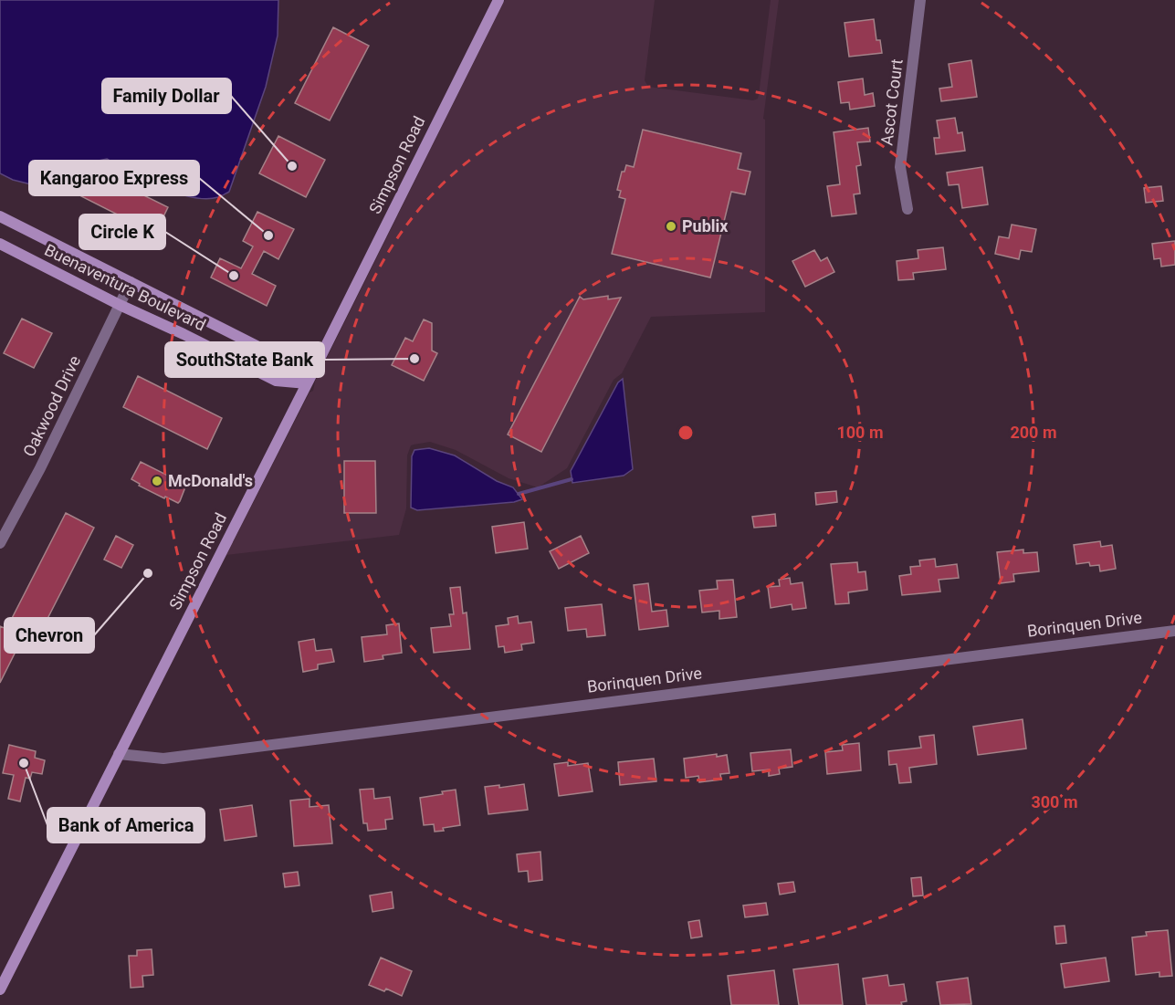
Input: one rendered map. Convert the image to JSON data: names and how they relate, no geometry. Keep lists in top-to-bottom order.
{
  "streets": {
    "main road": ["Simpson Road", "Buenaventura Boulevard"],
    "street": ["Ascot Court", "Oakwood Drive", "Borinquen Drive"]
  },
  "crossings": [
    ["Simpson Road", "Buenaventura Boulevard"],
    ["Simpson Road", "Borinquen Drive"],
    ["Buenaventura Boulevard", "Oakwood Drive"]
  ],
  "places": [
    "Family Dollar",
    "Publix",
    "Kangaroo Express",
    "Circle K",
    "SouthState Bank",
    "McDonald's",
    "Chevron",
    "Bank of America"
  ],
  "rings": ["100 m", "200 m", "300 m"]
}
